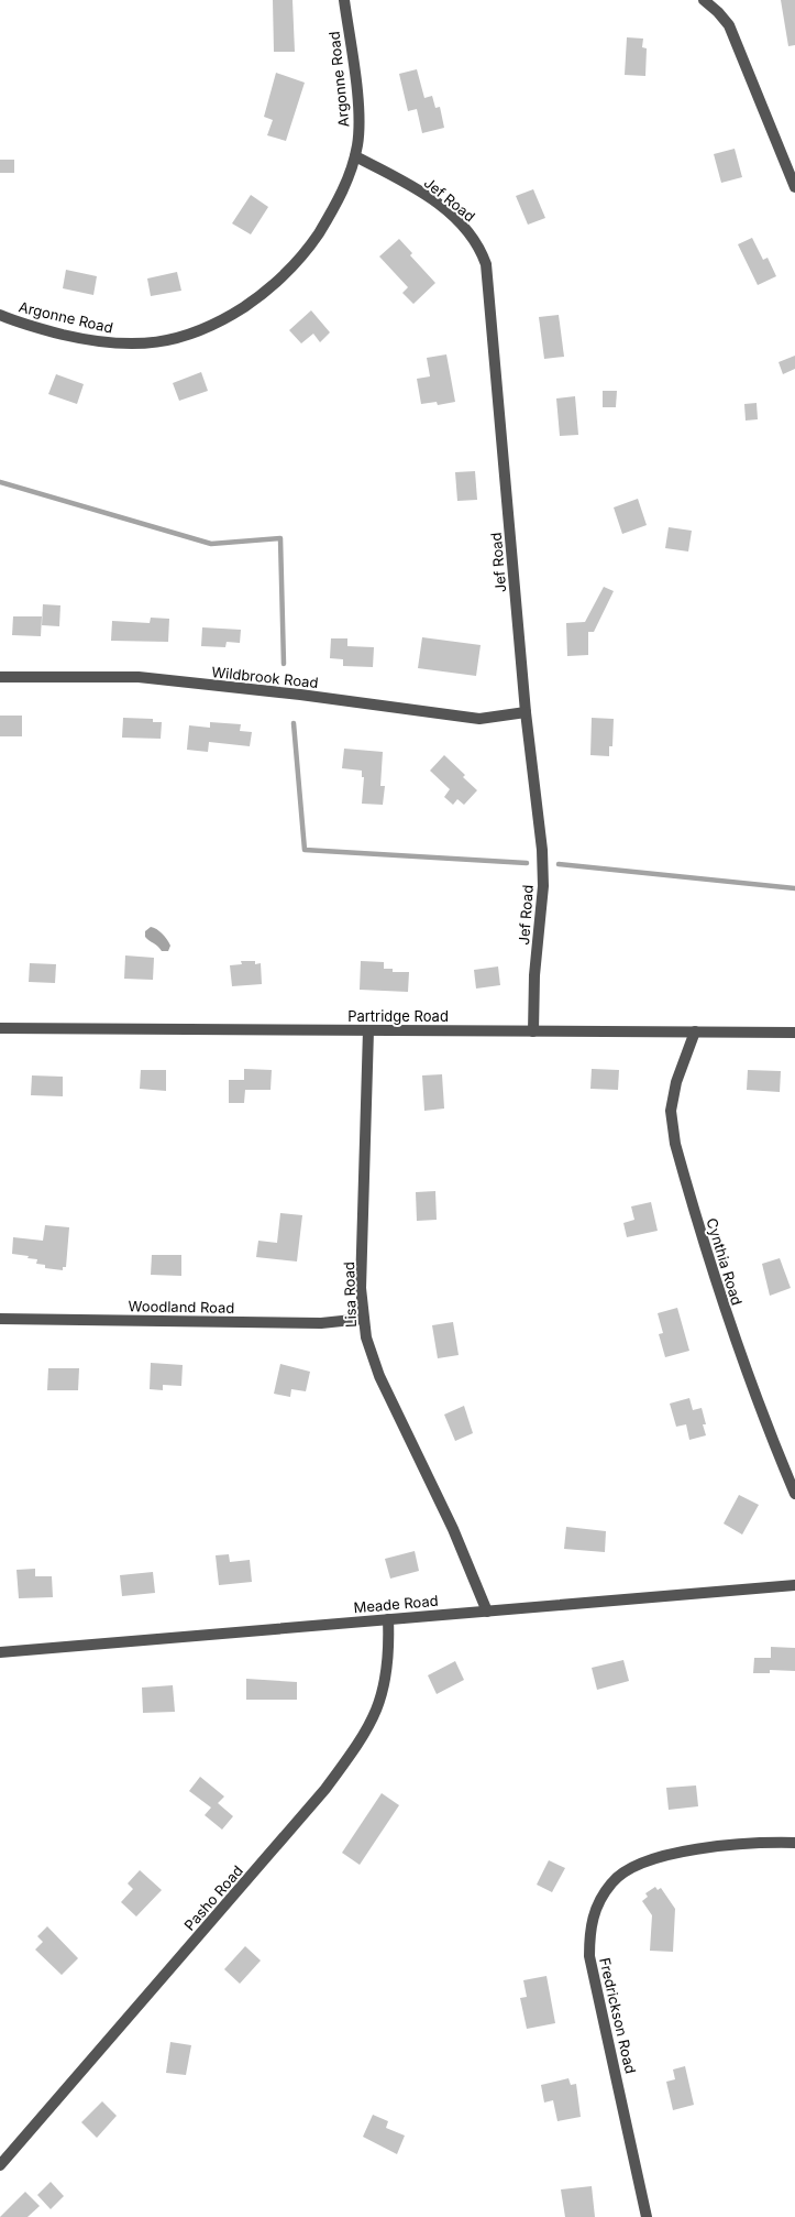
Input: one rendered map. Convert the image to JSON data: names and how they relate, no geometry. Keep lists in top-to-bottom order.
{
  "streets": {
    "street": [
      "Argonne Road",
      "Jef Road",
      "Wildbrook Road",
      "Partridge Road",
      "Cynthia Road",
      "Lisa Road",
      "Woodland Road",
      "Meade Road",
      "Pasho Road",
      "Fredrickson Road"
    ]
  },
  "crossings": [
    ["Argonne Road", "Jef Road"],
    ["Jef Road", "Wildbrook Road"],
    ["Jef Road", "Partridge Road"],
    ["Partridge Road", "Cynthia Road"],
    ["Partridge Road", "Lisa Road"],
    ["Lisa Road", "Woodland Road"],
    ["Lisa Road", "Meade Road"],
    ["Meade Road", "Pasho Road"]
  ]
}
